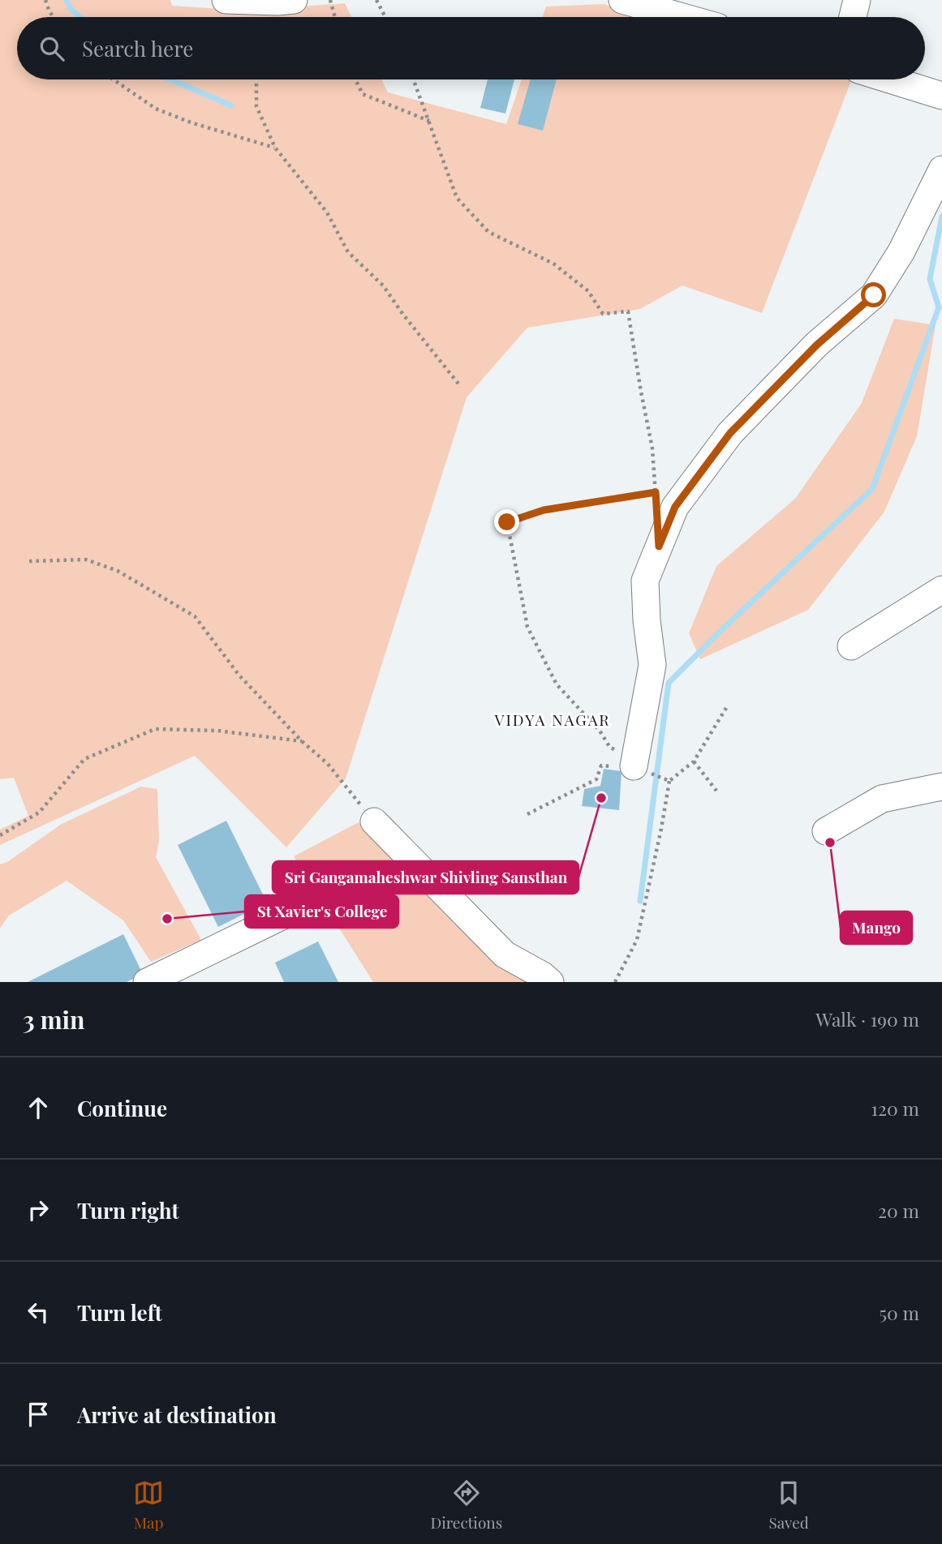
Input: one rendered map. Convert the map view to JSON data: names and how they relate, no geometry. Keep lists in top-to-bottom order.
{
  "districts": ["VIDYA NAGAR"],
  "places": ["Sri Gangamaheshwar Shivling Sansthan", "Mango", "St Xavier's College"],
  "page": {
    "search": "Search here",
    "heading": ["3 min", "Walk · 190 m"],
    "list": [
      ["Continue", "120 m"],
      ["Turn right", "20 m"],
      ["Turn left", "50 m"],
      "Arrive at destination"
    ],
    "nav": ["Map", "Directions", "Saved"]
  }
}
